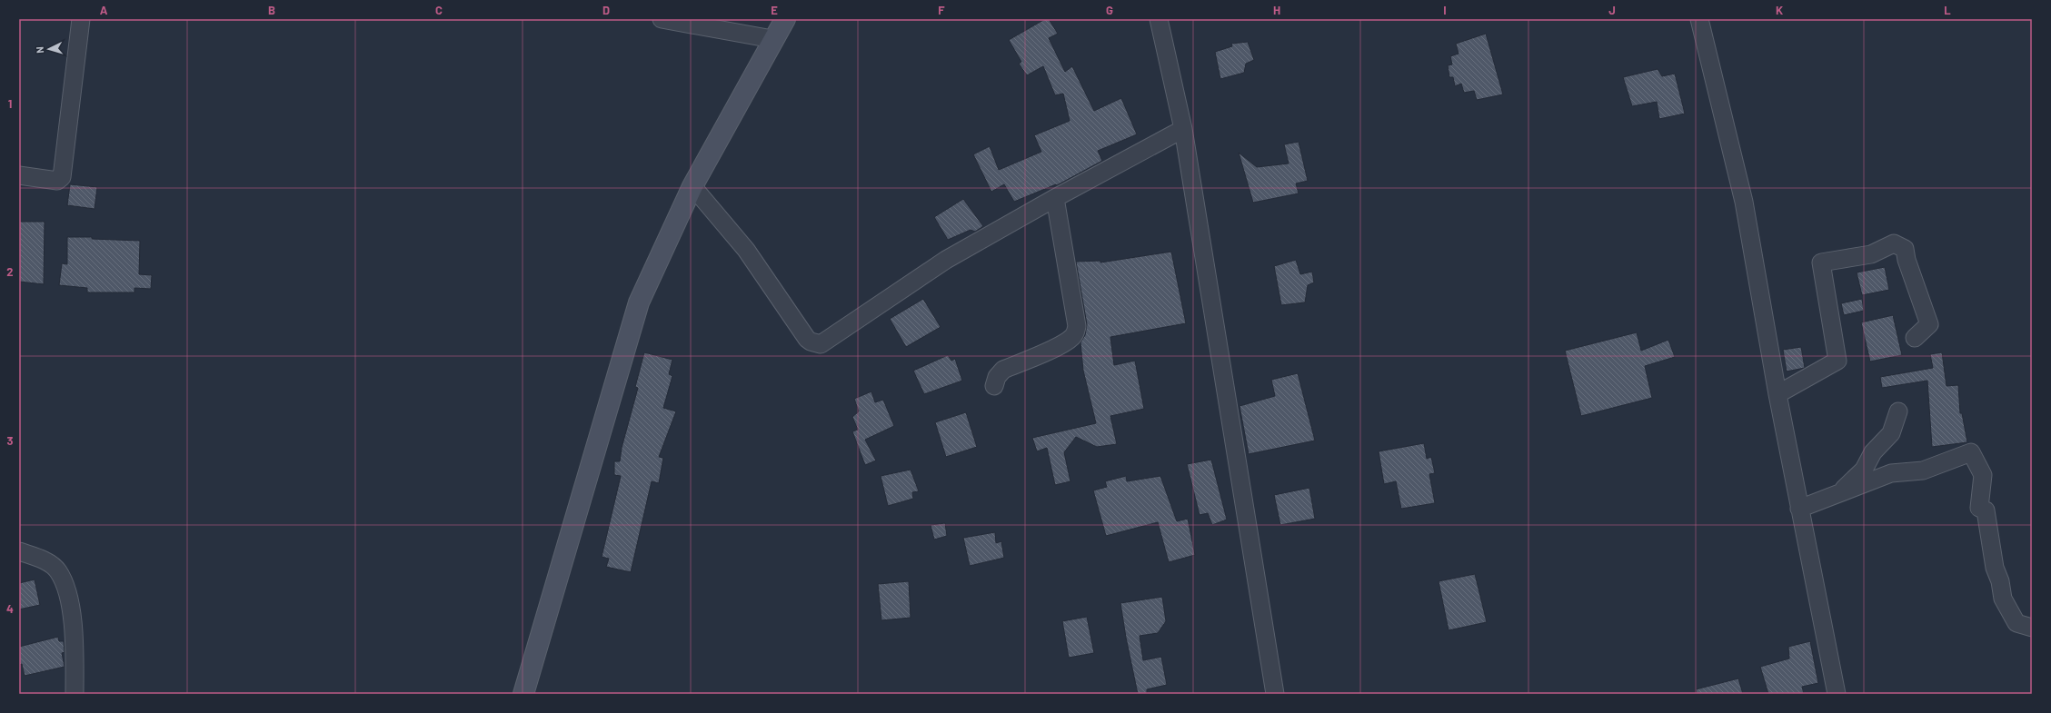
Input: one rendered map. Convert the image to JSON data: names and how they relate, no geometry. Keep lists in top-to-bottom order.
{
  "north": "left",
  "grid": {
    "columns": [
      "A",
      "B",
      "C",
      "D",
      "E",
      "F",
      "G",
      "H",
      "I",
      "J",
      "K",
      "L"
    ],
    "rows": [
      "1",
      "2",
      "3",
      "4"
    ]
  }
}
